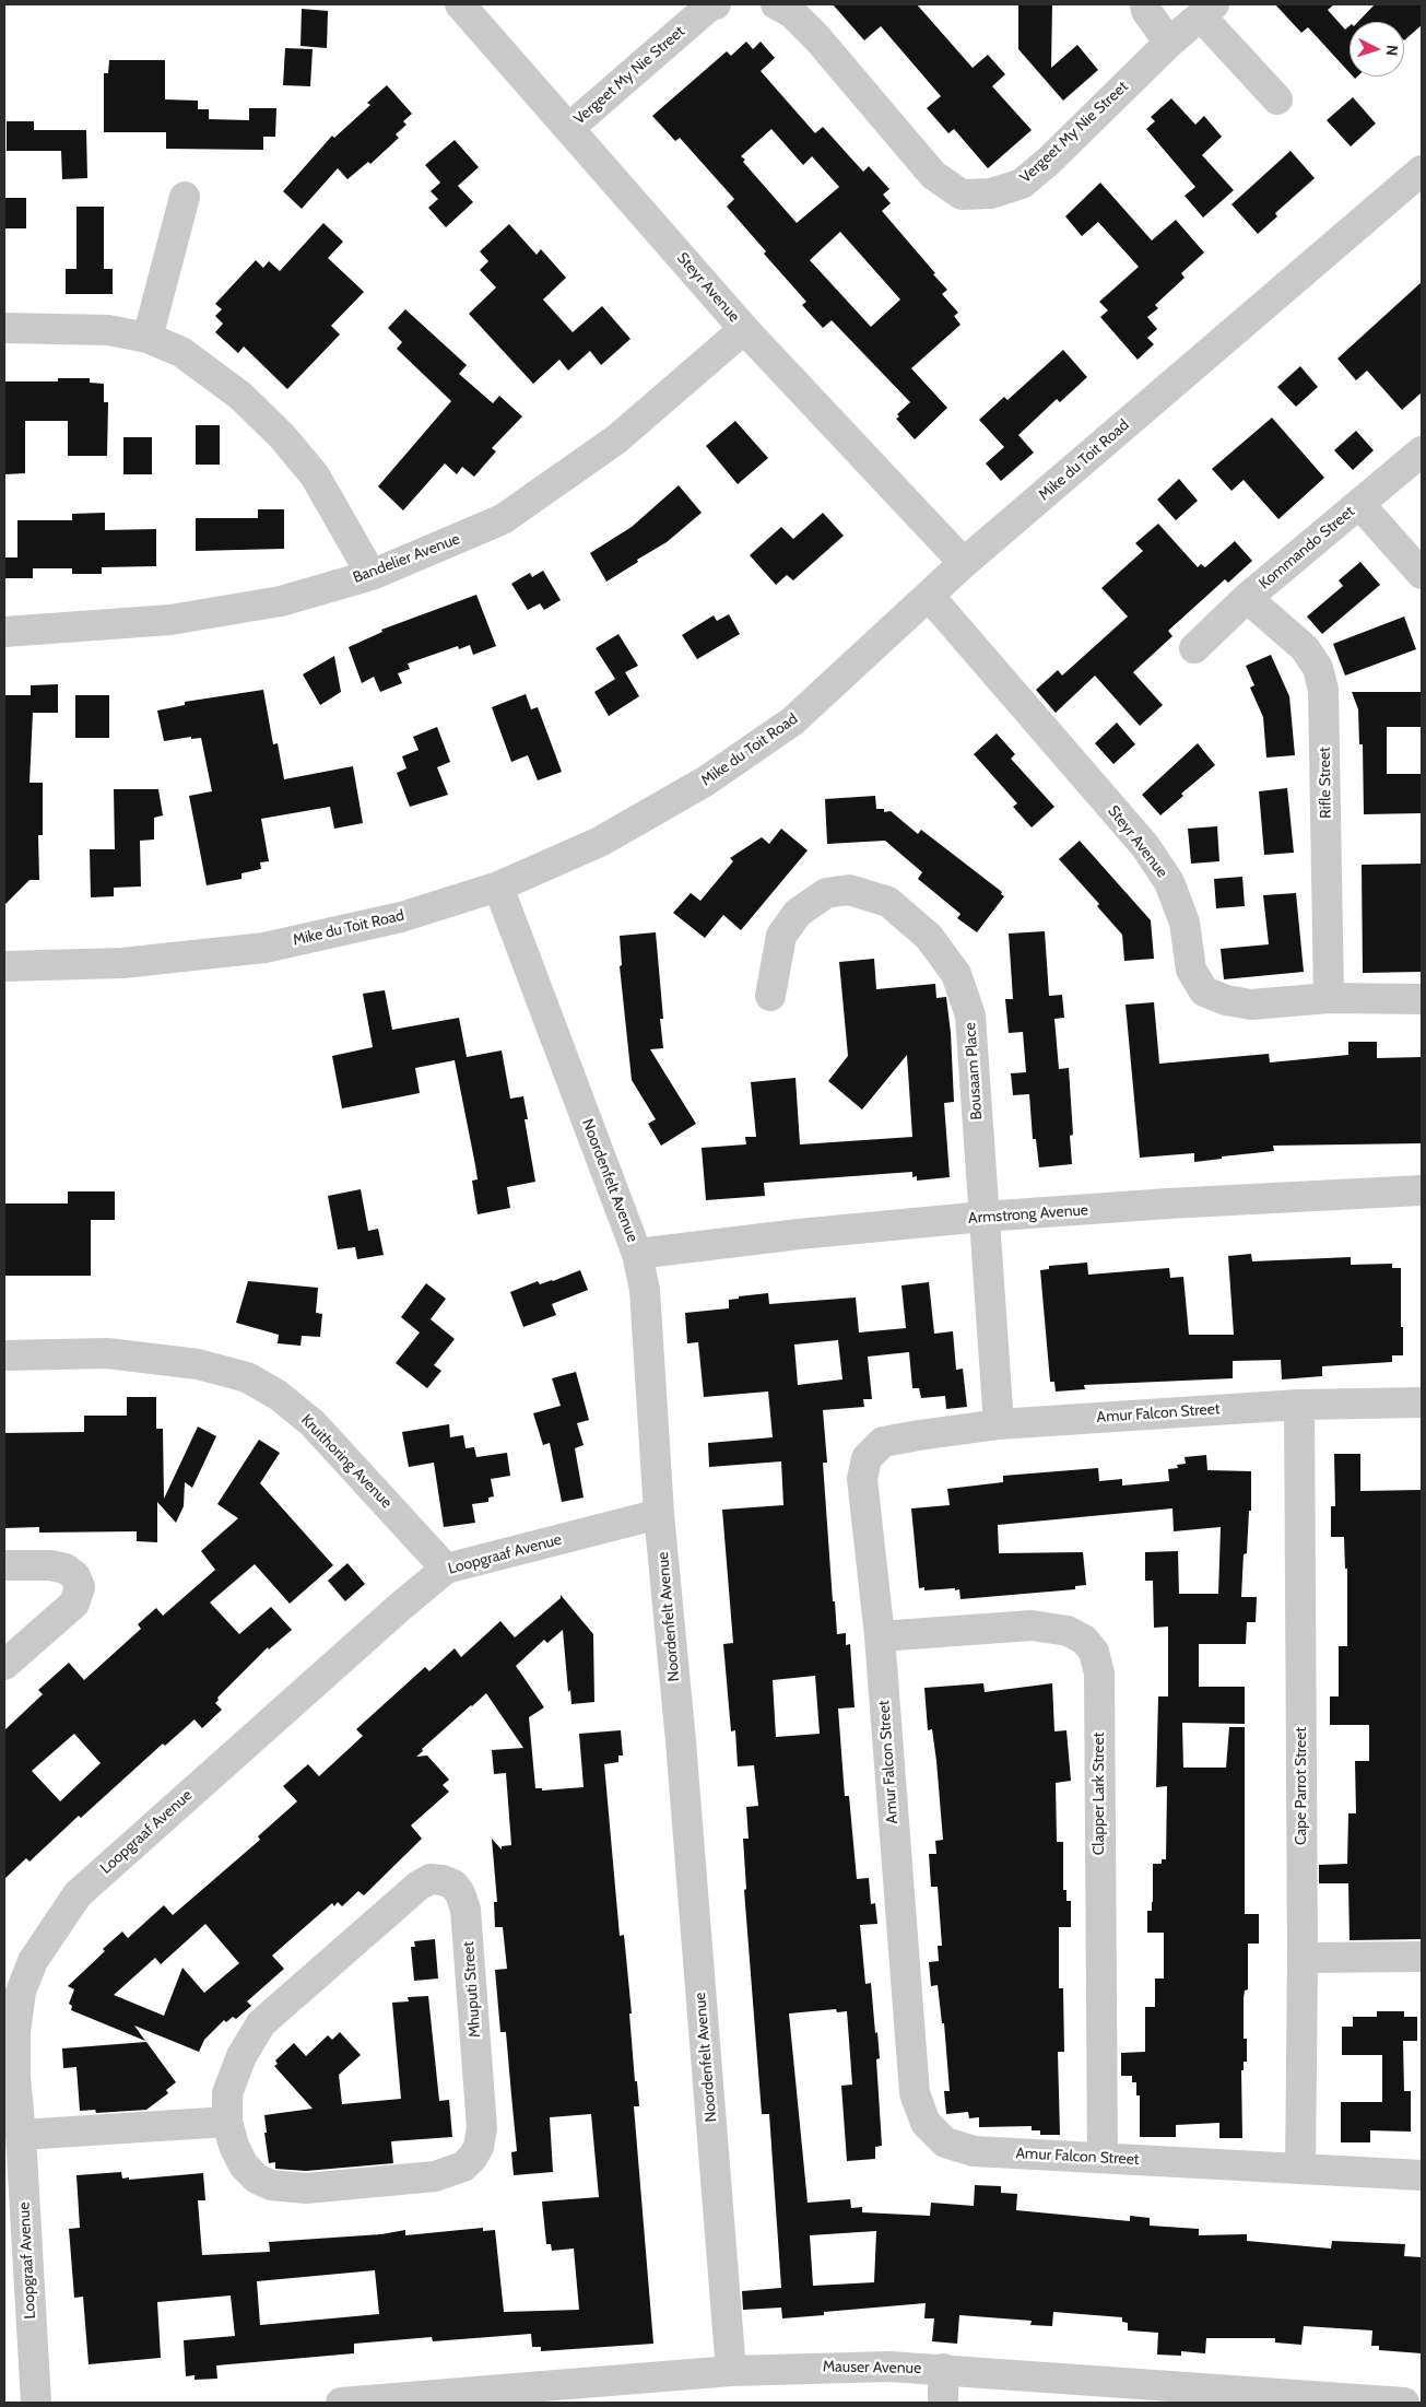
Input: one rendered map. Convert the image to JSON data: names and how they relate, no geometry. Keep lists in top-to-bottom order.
{
  "streets": {
    "street": [
      "Vergeet My Nie Street",
      "Steyr Avenue",
      "Mike du Toit Road",
      "Kommando Street",
      "Bandelier Avenue",
      "Rifle Street",
      "Bousaam Place",
      "Noordenfelt Avenue",
      "Armstrong Avenue",
      "Amur Falcon Street",
      "Kruithoring Avenue",
      "Loopgraaf Avenue",
      "Cape Parrot Street",
      "Clapper Lark Street",
      "Mhuputi Street",
      "Mauser Avenue"
    ]
  },
  "crossings": [
    ["Vergeet My Nie Street", "Steyr Avenue"],
    ["Steyr Avenue", "Mike du Toit Road"],
    ["Steyr Avenue", "Bandelier Avenue"],
    ["Steyr Avenue", "Rifle Street"],
    ["Mike du Toit Road", "Noordenfelt Avenue"],
    ["Kommando Street", "Rifle Street"],
    ["Bousaam Place", "Armstrong Avenue"],
    ["Bousaam Place", "Amur Falcon Street"],
    ["Noordenfelt Avenue", "Armstrong Avenue"],
    ["Noordenfelt Avenue", "Loopgraaf Avenue"],
    ["Noordenfelt Avenue", "Mauser Avenue"],
    ["Amur Falcon Street", "Cape Parrot Street"],
    ["Amur Falcon Street", "Clapper Lark Street"],
    ["Kruithoring Avenue", "Loopgraaf Avenue"]
  ],
  "north": "right"
}
